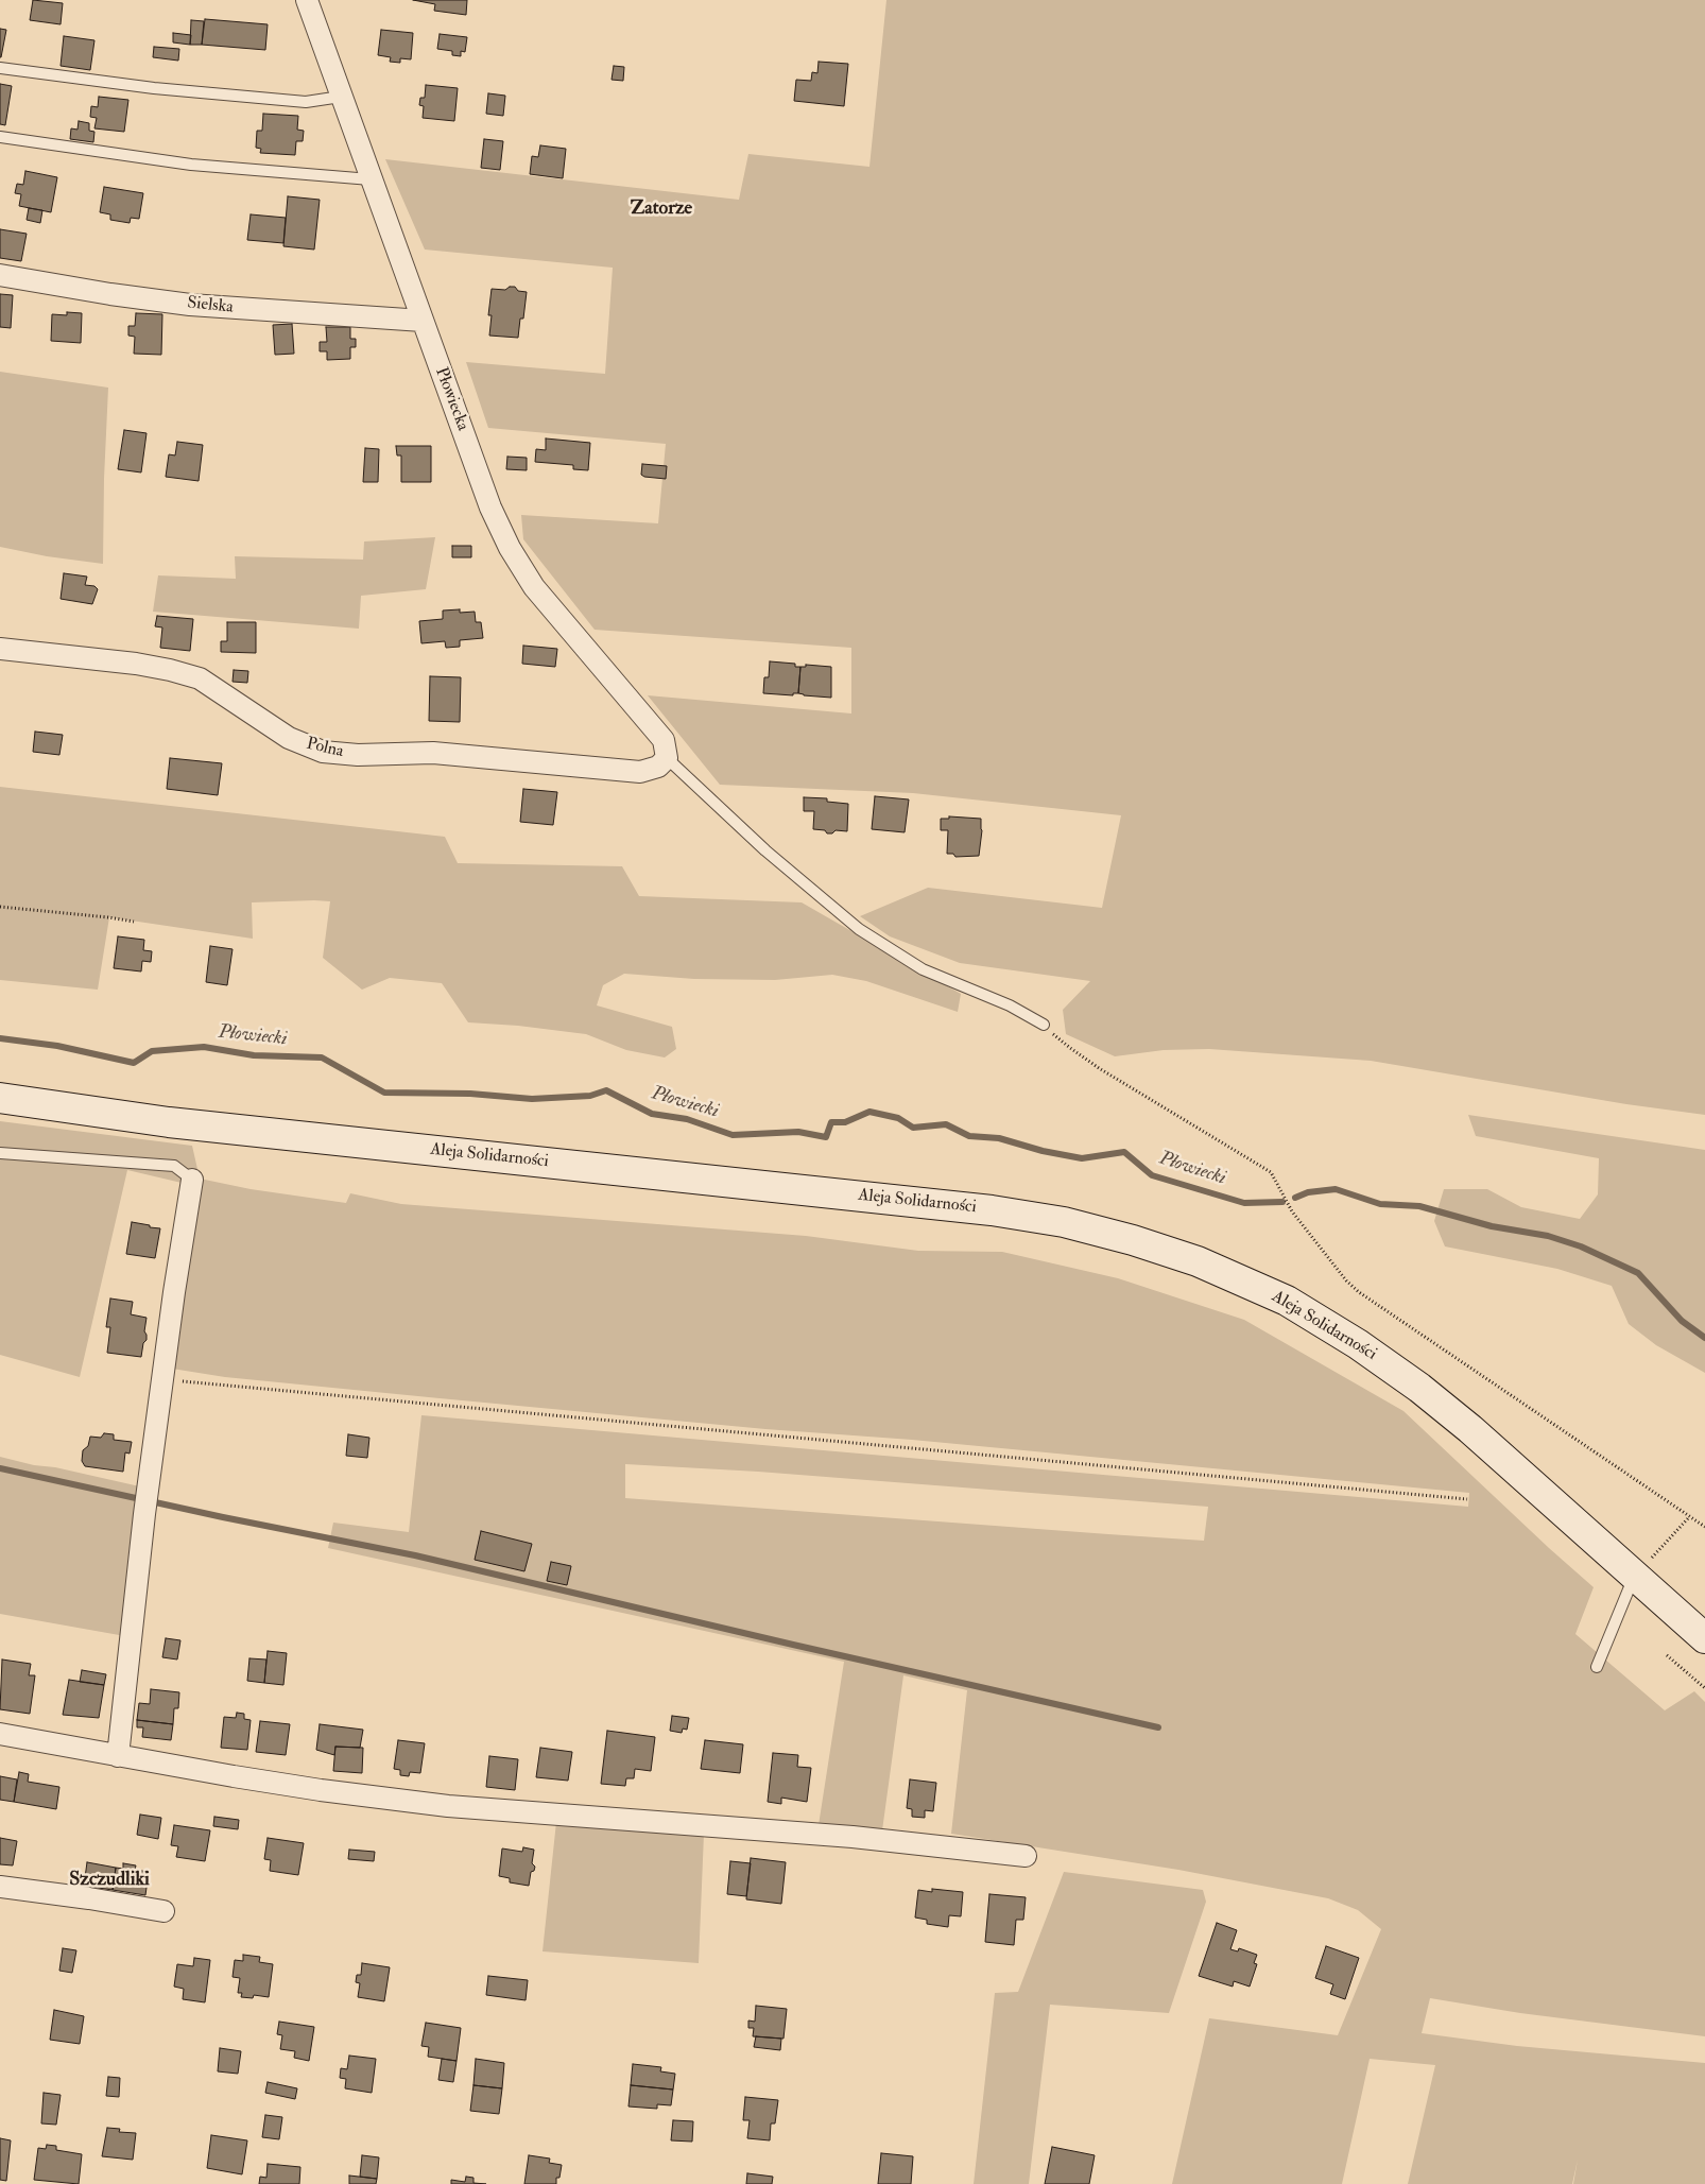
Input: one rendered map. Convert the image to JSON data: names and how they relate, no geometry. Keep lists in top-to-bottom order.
{
  "streets": {
    "main road": ["Aleja Solidarności"],
    "street": ["Sielska", "Płowiecka", "Polna"]
  },
  "crossings": [
    ["Sielska", "Płowiecka"],
    ["Płowiecka", "Polna"]
  ],
  "districts": ["Zatorze", "Szczudliki"],
  "water": ["Płowiecki"]
}
